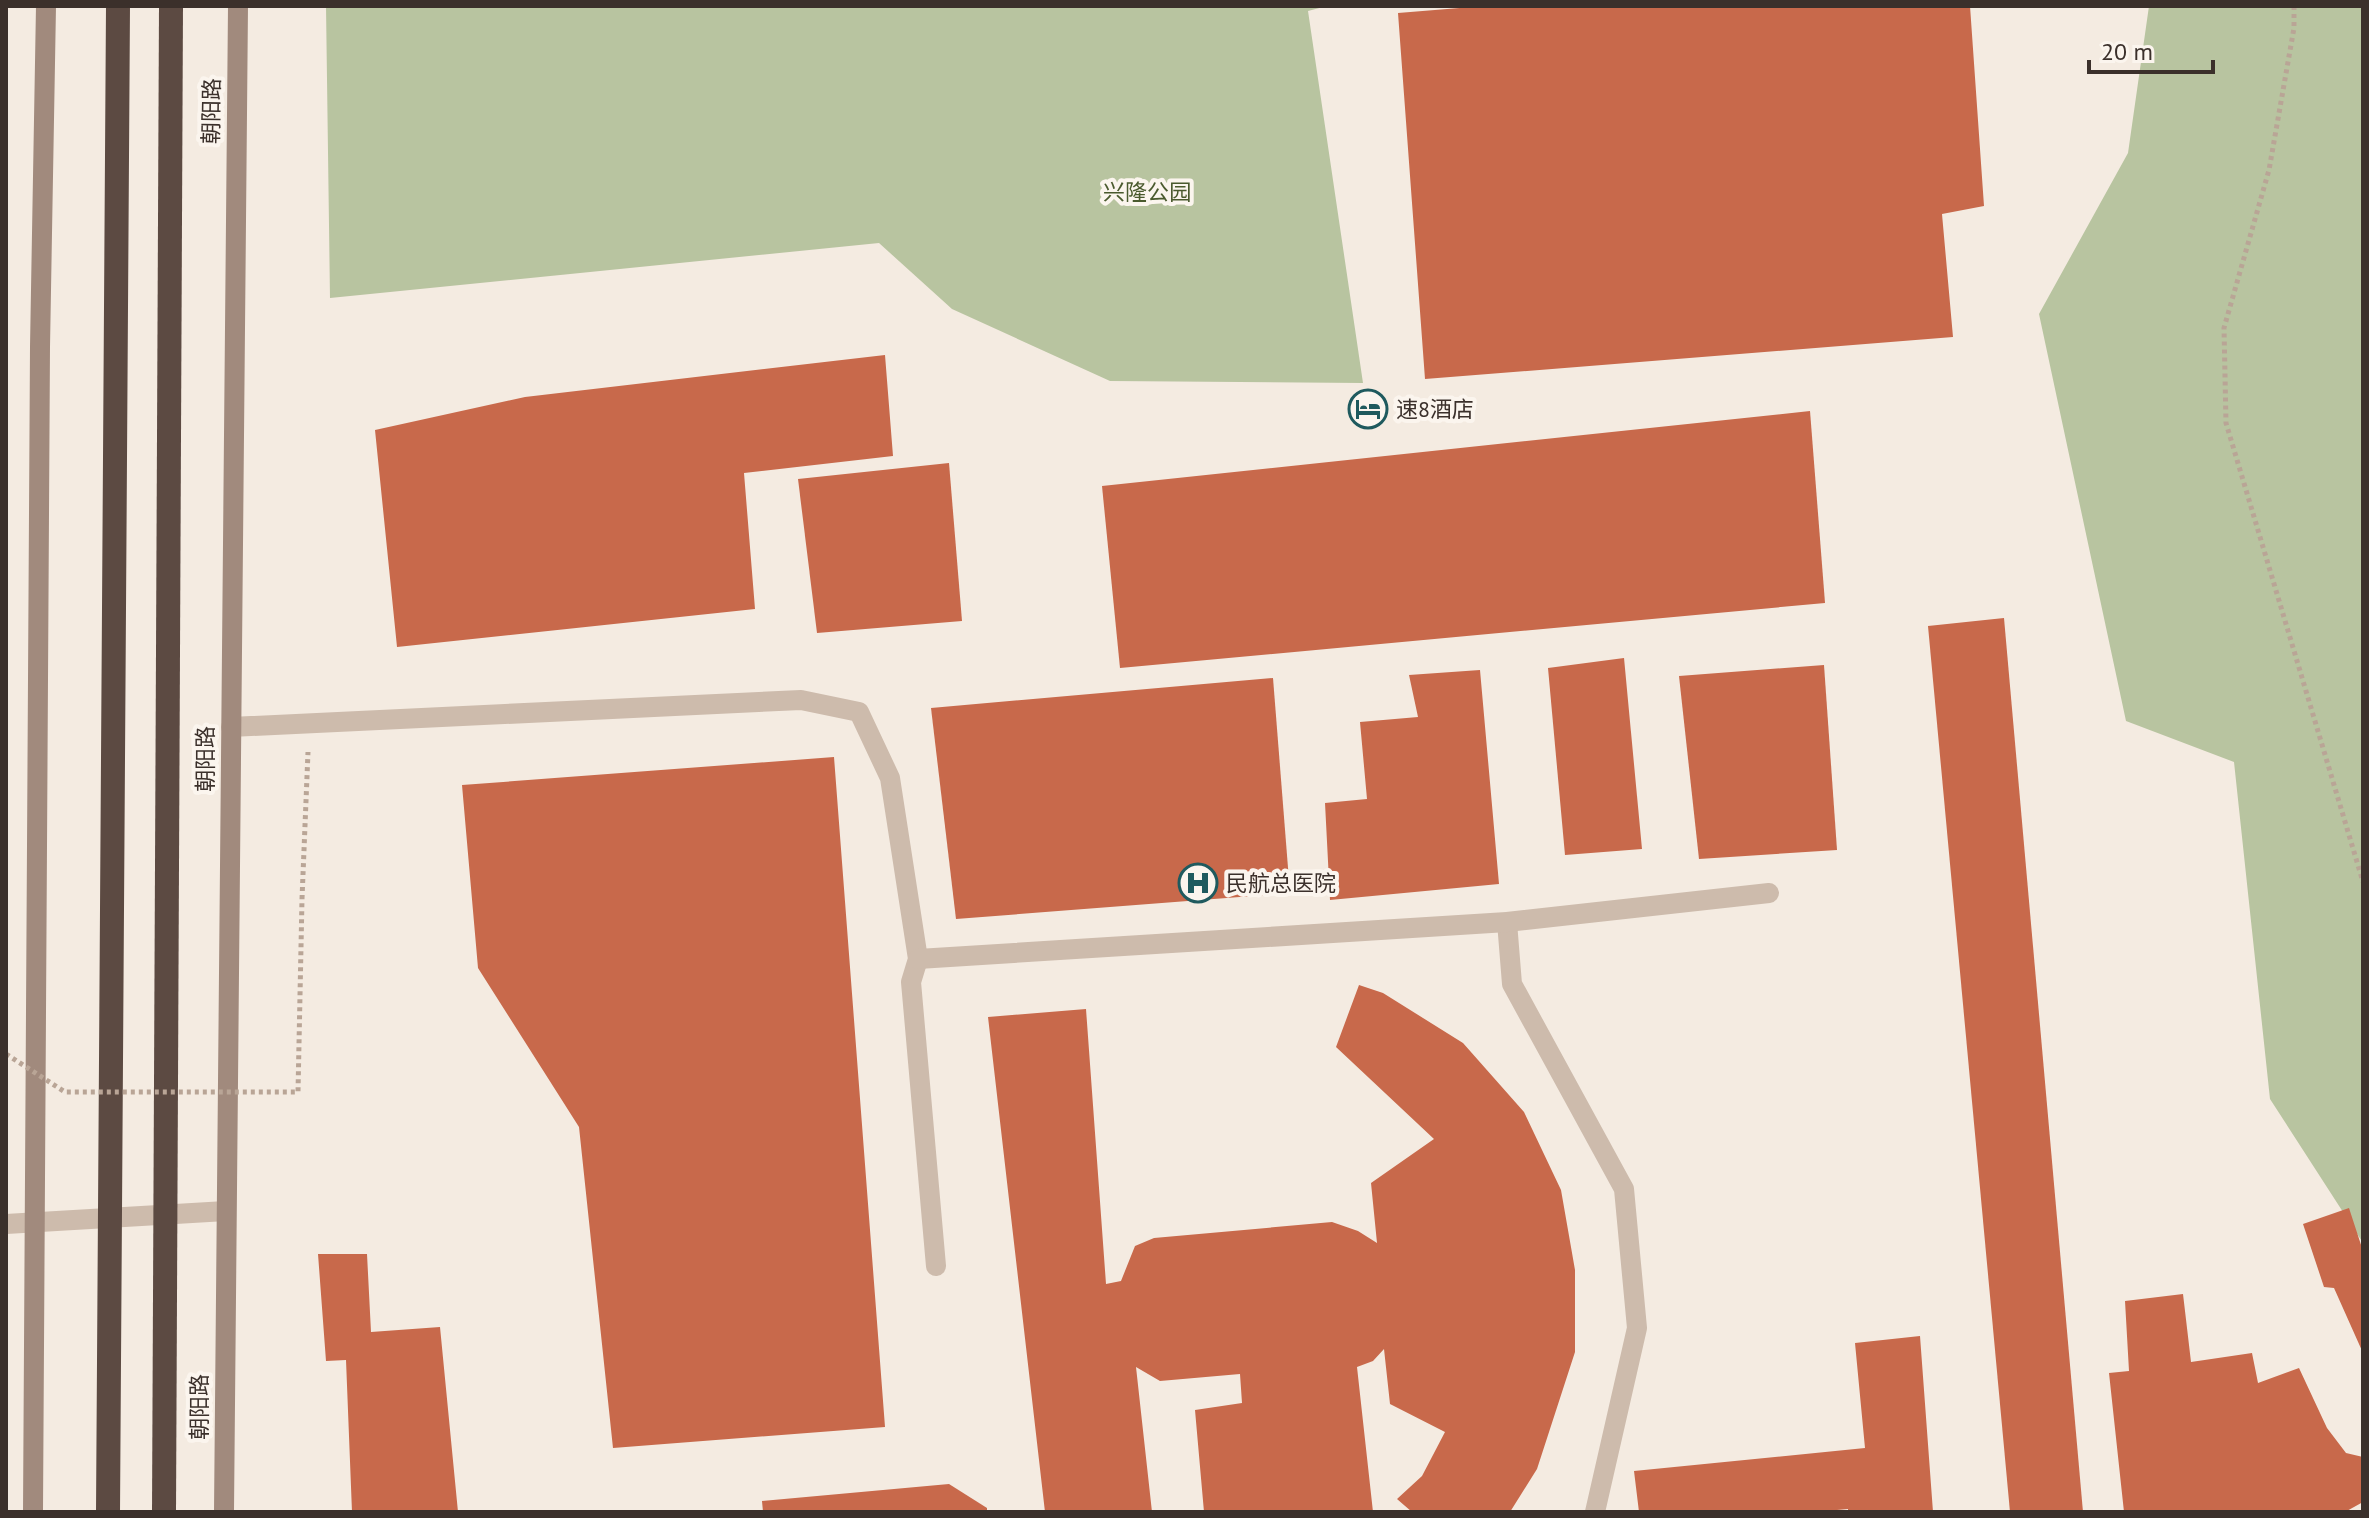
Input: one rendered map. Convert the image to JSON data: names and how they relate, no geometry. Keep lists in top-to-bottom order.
{
  "streets": {
    "highway": ["朝阳路"]
  },
  "parks": ["兴隆公园"],
  "places": {
    "hotel": ["速8酒店"],
    "hospital": ["民航总医院"]
  },
  "scale_bar": "20 m"
}
